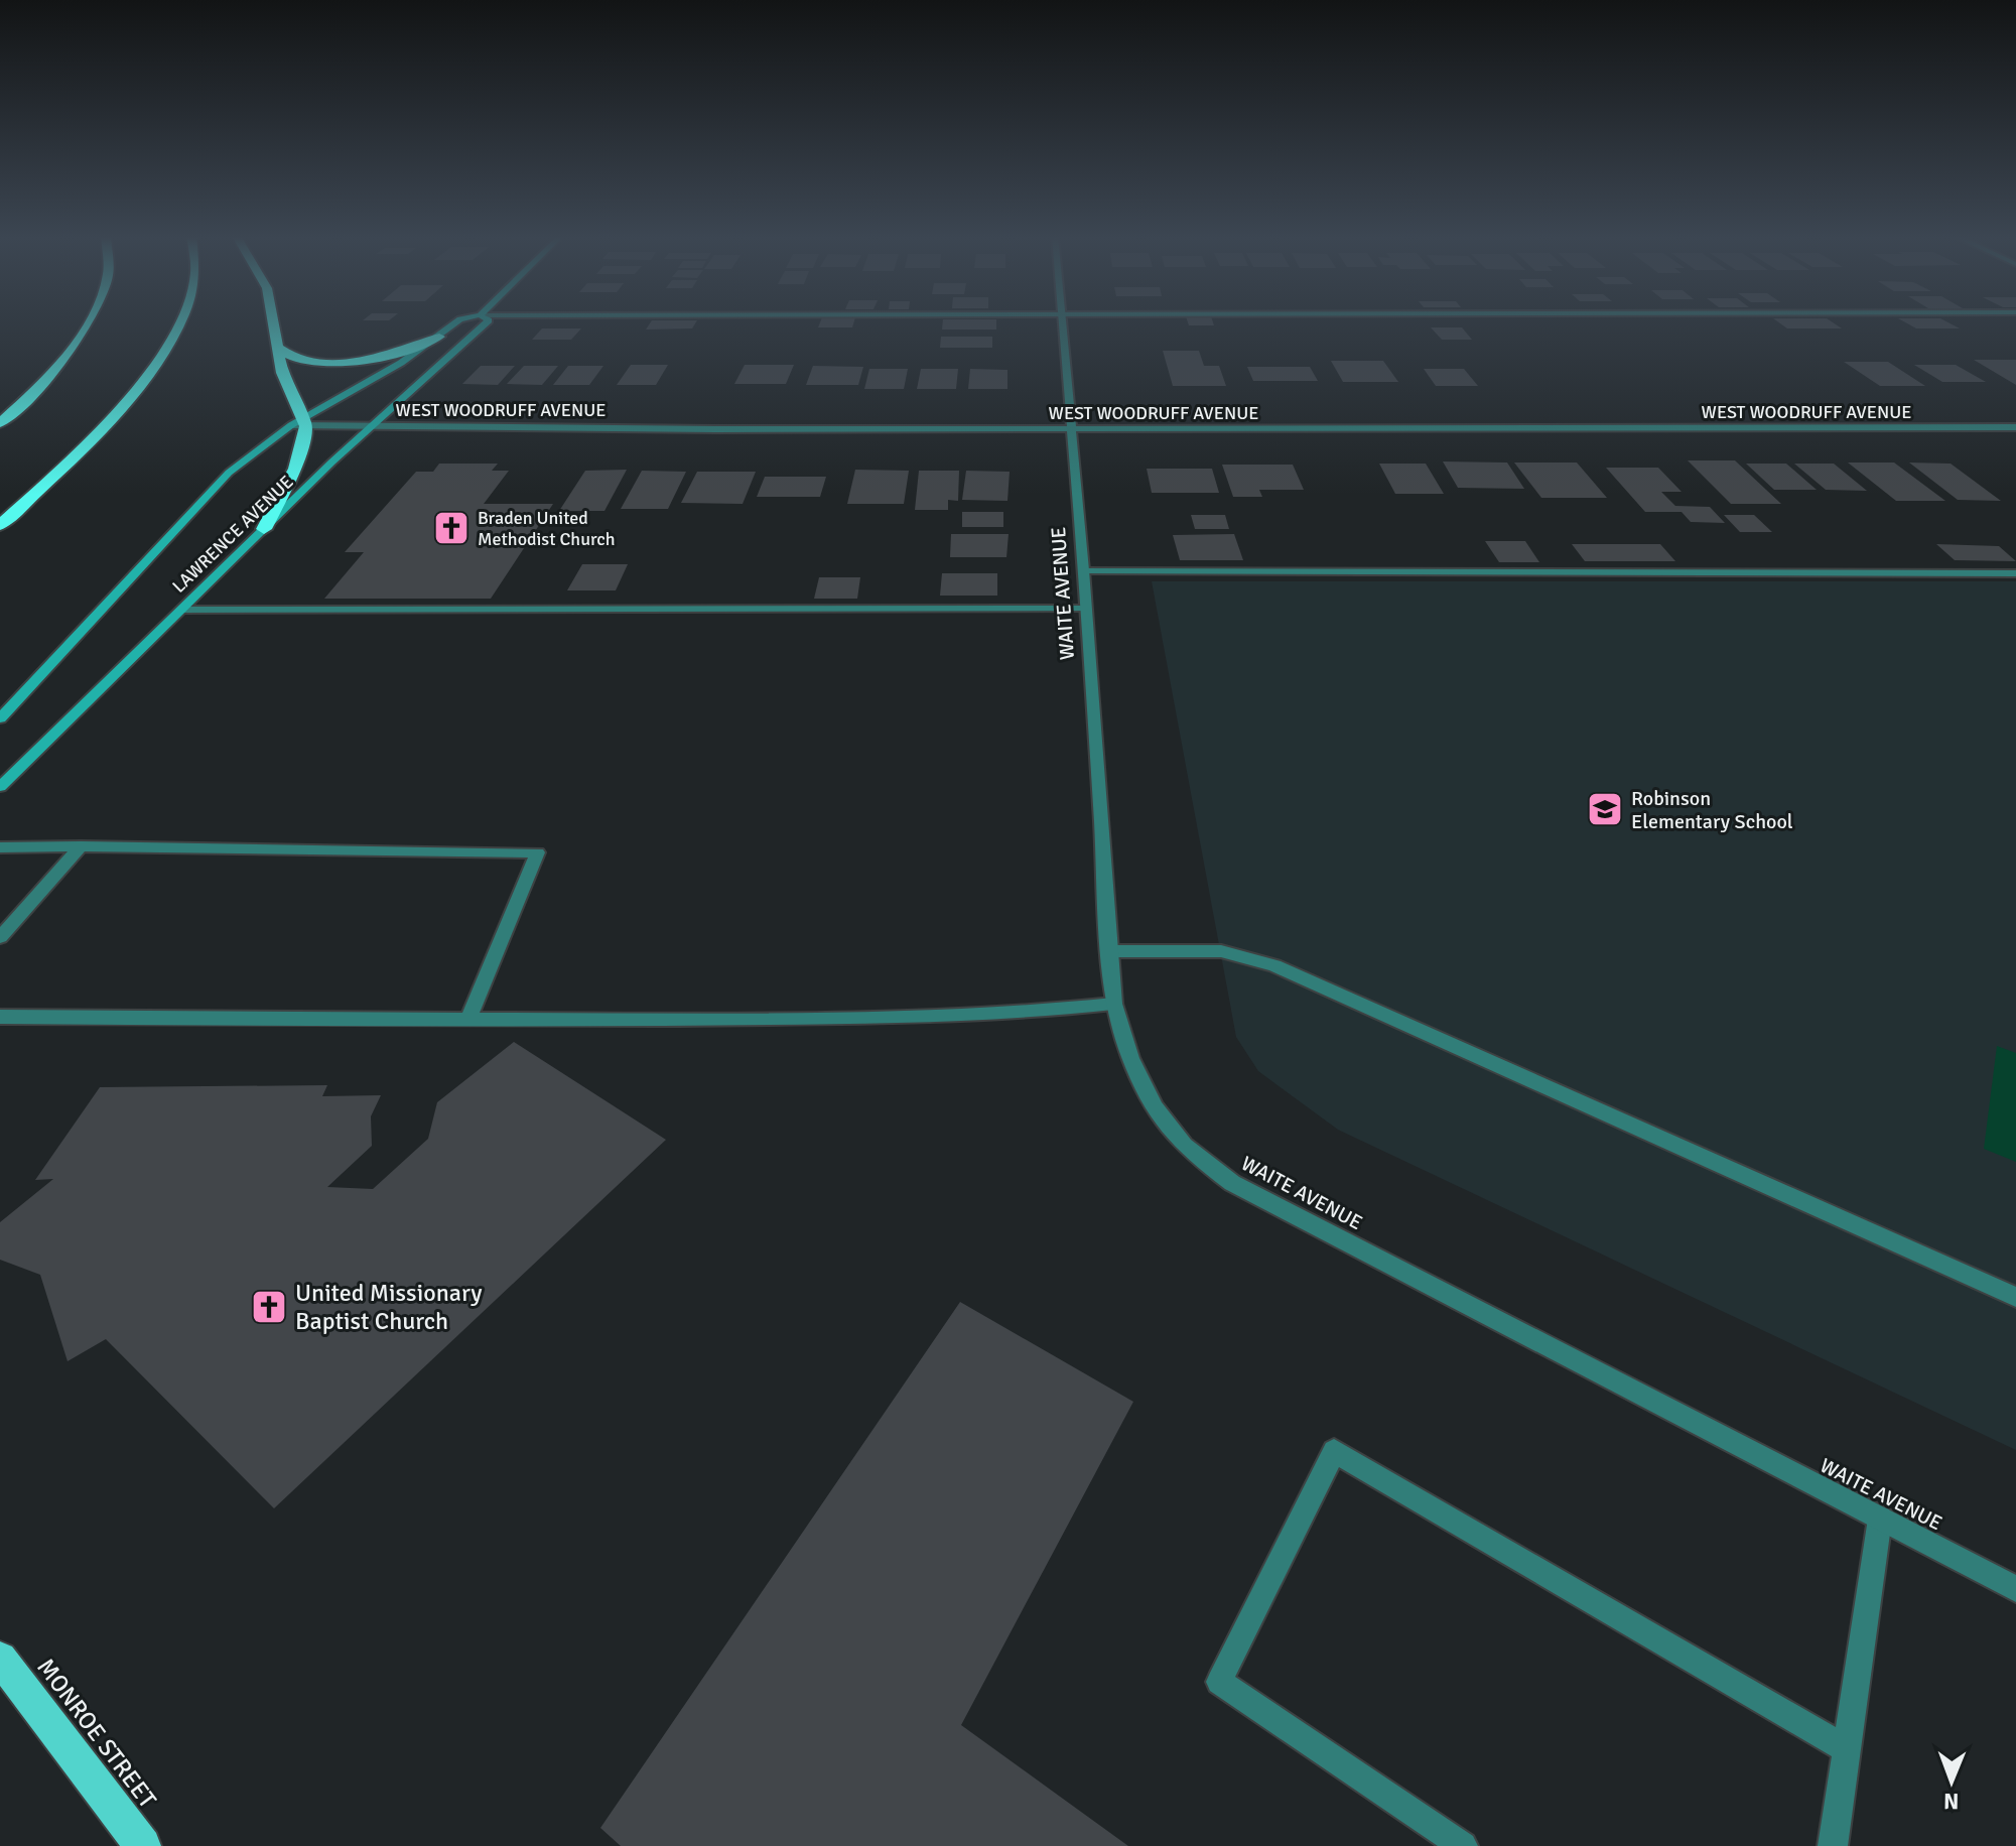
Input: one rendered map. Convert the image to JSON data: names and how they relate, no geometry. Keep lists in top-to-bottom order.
{
  "streets": {
    "main road": ["MONROE STREET"],
    "street": ["WEST WOODRUFF AVENUE", "LAWRENCE AVENUE", "WAITE AVENUE"]
  },
  "crossings": [
    ["WEST WOODRUFF AVENUE", "LAWRENCE AVENUE"],
    ["WEST WOODRUFF AVENUE", "WAITE AVENUE"]
  ],
  "places": {
    "church": ["Braden United Methodist Church", "United Missionary Baptist Church"],
    "school or university": ["Robinson Elementary School"]
  },
  "north": "bottom"
}
